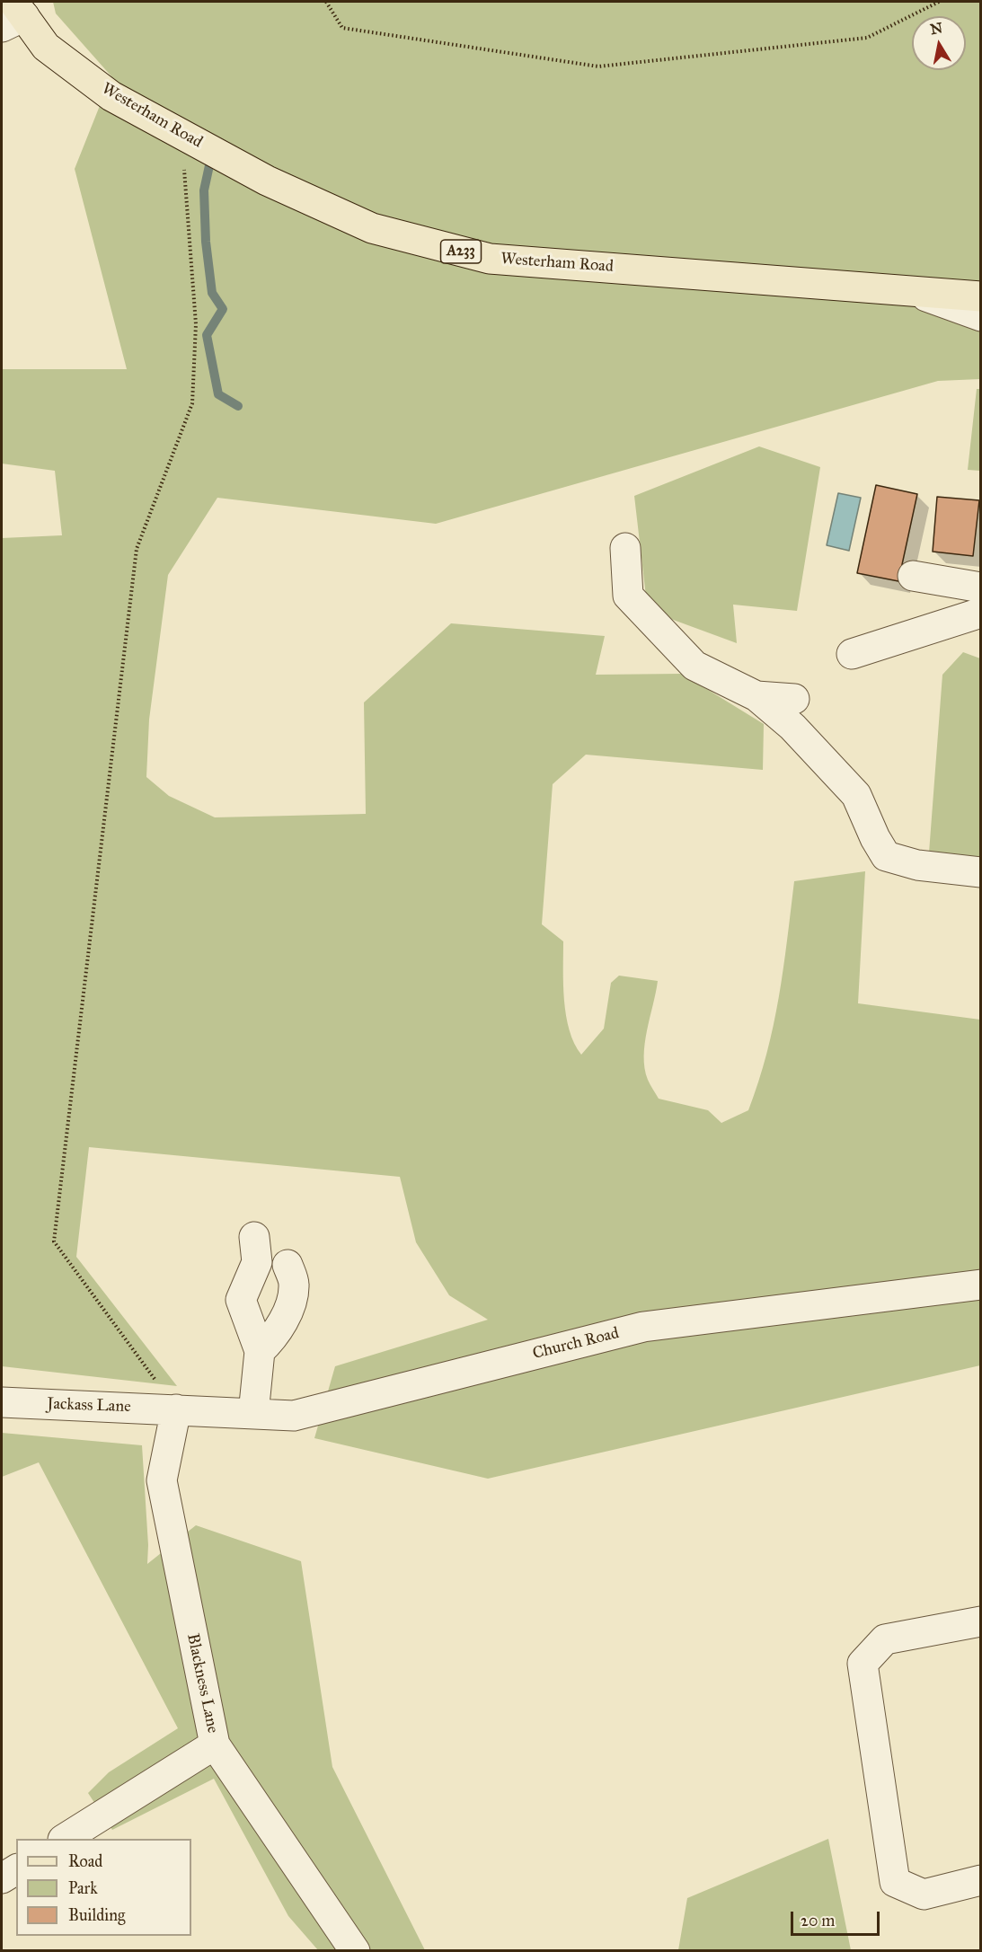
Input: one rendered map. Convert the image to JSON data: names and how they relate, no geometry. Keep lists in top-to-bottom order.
{
  "streets": {
    "main road": ["Westerham Road", "A233"],
    "street": ["Church Road", "Jackass Lane", "Blackness Lane"]
  },
  "crossings": [
    ["Church Road", "Jackass Lane"],
    ["Church Road", "Blackness Lane"],
    ["Jackass Lane", "Blackness Lane"]
  ],
  "legend": ["Road", "Park", "Building"],
  "scale_bar": "20 m",
  "north": "top"
}
